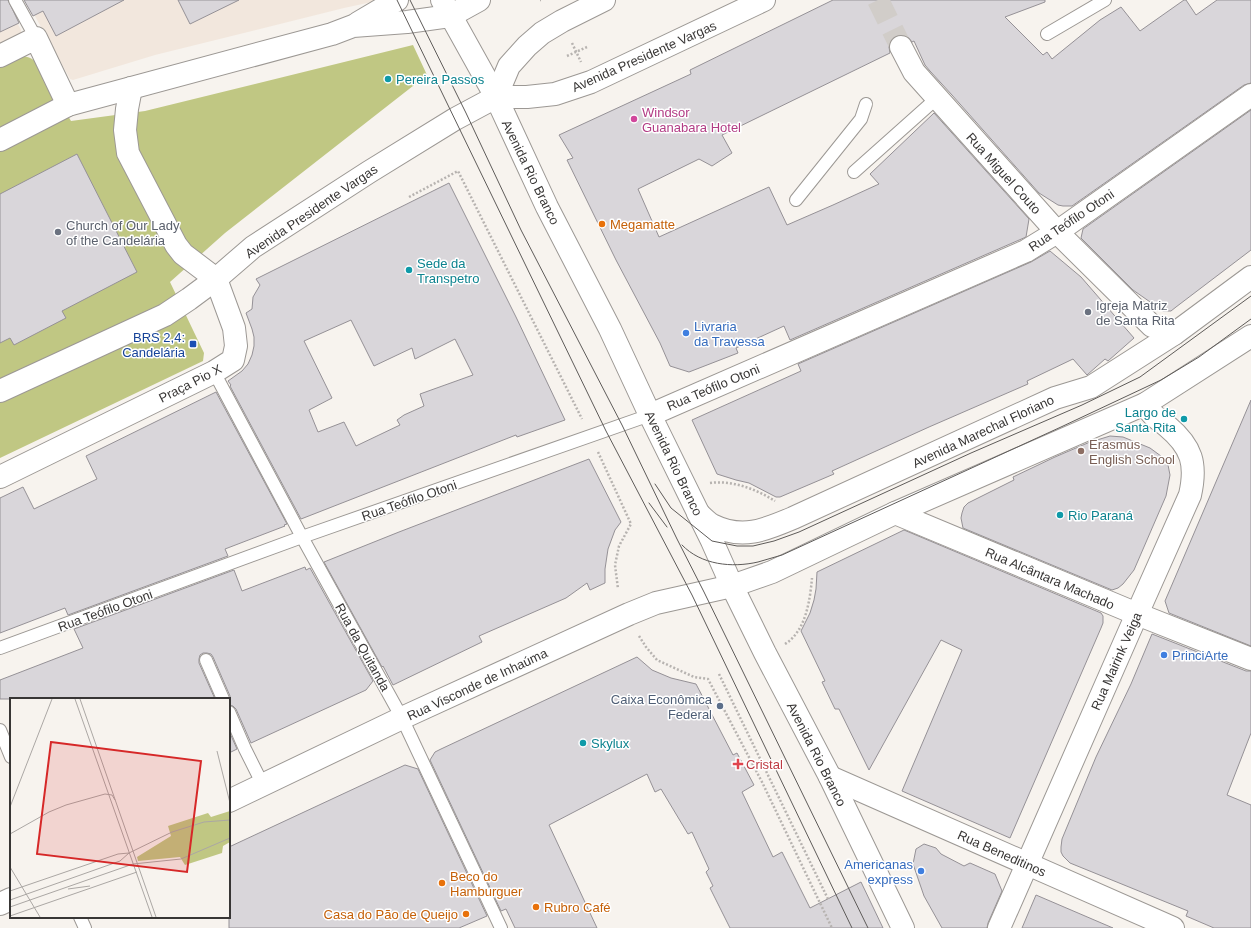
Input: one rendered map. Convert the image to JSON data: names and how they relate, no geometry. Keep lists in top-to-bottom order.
{
  "streets": {
    "street": [
      "Avenida Presidente Vargas",
      "Avenida Rio Branco",
      "Rua Miguel Couto",
      "Rua Teófilo Otoni",
      "Praça Pio X",
      "Avenida Marechal Floriano",
      "Rua Alcântara Machado",
      "Rua Mairink Veiga",
      "Rua Visconde de Inhaúma",
      "Rua Beneditinos"
    ],
    "lane": ["Rua da Quitanda"]
  },
  "crossings": [
    ["Avenida Presidente Vargas", "Avenida Rio Branco"],
    ["Avenida Presidente Vargas", "Praça Pio X"],
    ["Avenida Rio Branco", "Rua Teófilo Otoni"],
    ["Avenida Rio Branco", "Avenida Marechal Floriano"],
    ["Avenida Rio Branco", "Rua Visconde de Inhaúma"],
    ["Avenida Rio Branco", "Rua Beneditinos"],
    ["Rua Miguel Couto", "Rua Teófilo Otoni"],
    ["Rua Miguel Couto", "Avenida Marechal Floriano"],
    ["Rua Teófilo Otoni", "Rua da Quitanda"],
    ["Praça Pio X", "Rua da Quitanda"],
    ["Rua Alcântara Machado", "Rua Mairink Veiga"],
    ["Rua da Quitanda", "Rua Visconde de Inhaúma"],
    ["Rua Mairink Veiga", "Rua Beneditinos"]
  ],
  "places": {
    "other": [
      "Pereira Passos",
      "Windsor Guanabara Hotel",
      "Megamatte",
      "Church of Our Lady of the Candelária",
      "Sede da Transpetro",
      "Igreja Matriz de Santa Rita",
      "Livraria da Travessa",
      "Largo de Santa Rita",
      "Erasmus English School",
      "Rio Paraná",
      "PrinciArte",
      "Caixa Econômica Federal",
      "Skylux",
      "Americanas express",
      "Beco do Hamburguer",
      "Rubro Café",
      "Casa do Pão de Queijo"
    ],
    "transit": ["BRS 2,4: Candelária"],
    "health": ["Cristal"]
  }
}
